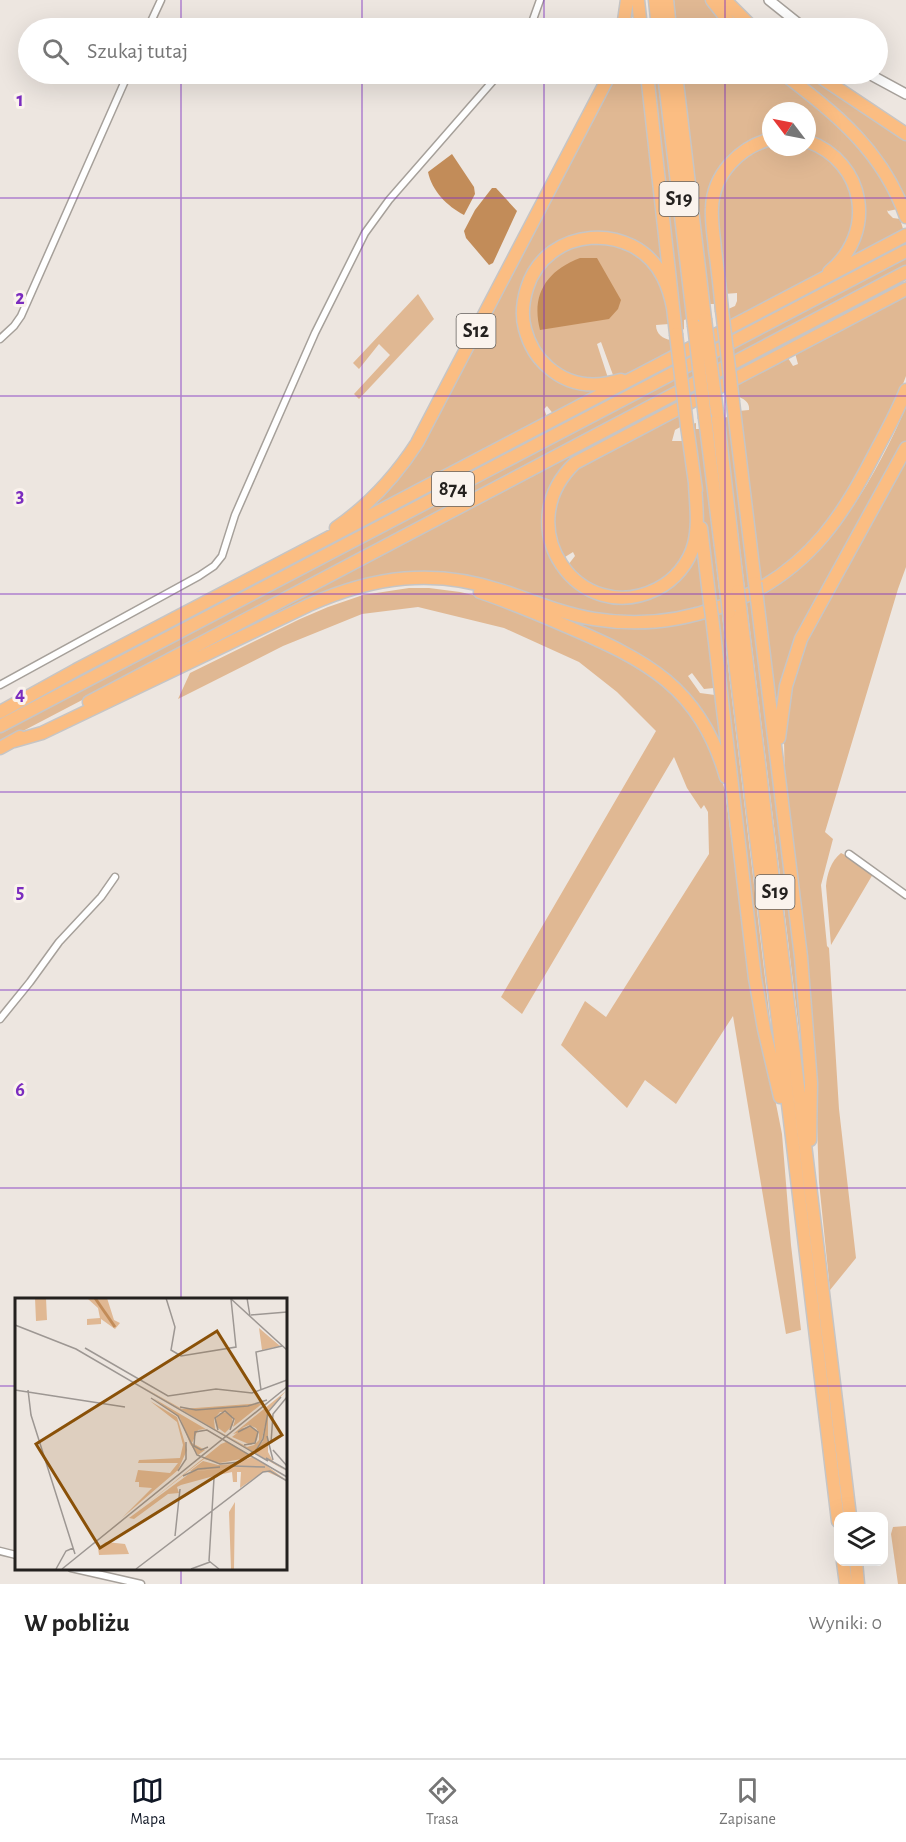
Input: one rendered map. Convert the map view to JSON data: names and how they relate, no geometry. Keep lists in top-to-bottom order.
{
  "streets": {
    "highway": ["S19", "S12", "874"]
  },
  "north": "top left",
  "page": {
    "search": "Szukaj tutaj",
    "heading": ["W pobliżu", "Wyniki: 0"],
    "nav": ["Mapa", "Trasa", "Zapisane"]
  },
  "grid": {
    "rows": [
      "1",
      "2",
      "3",
      "4",
      "5",
      "6"
    ]
  }
}
